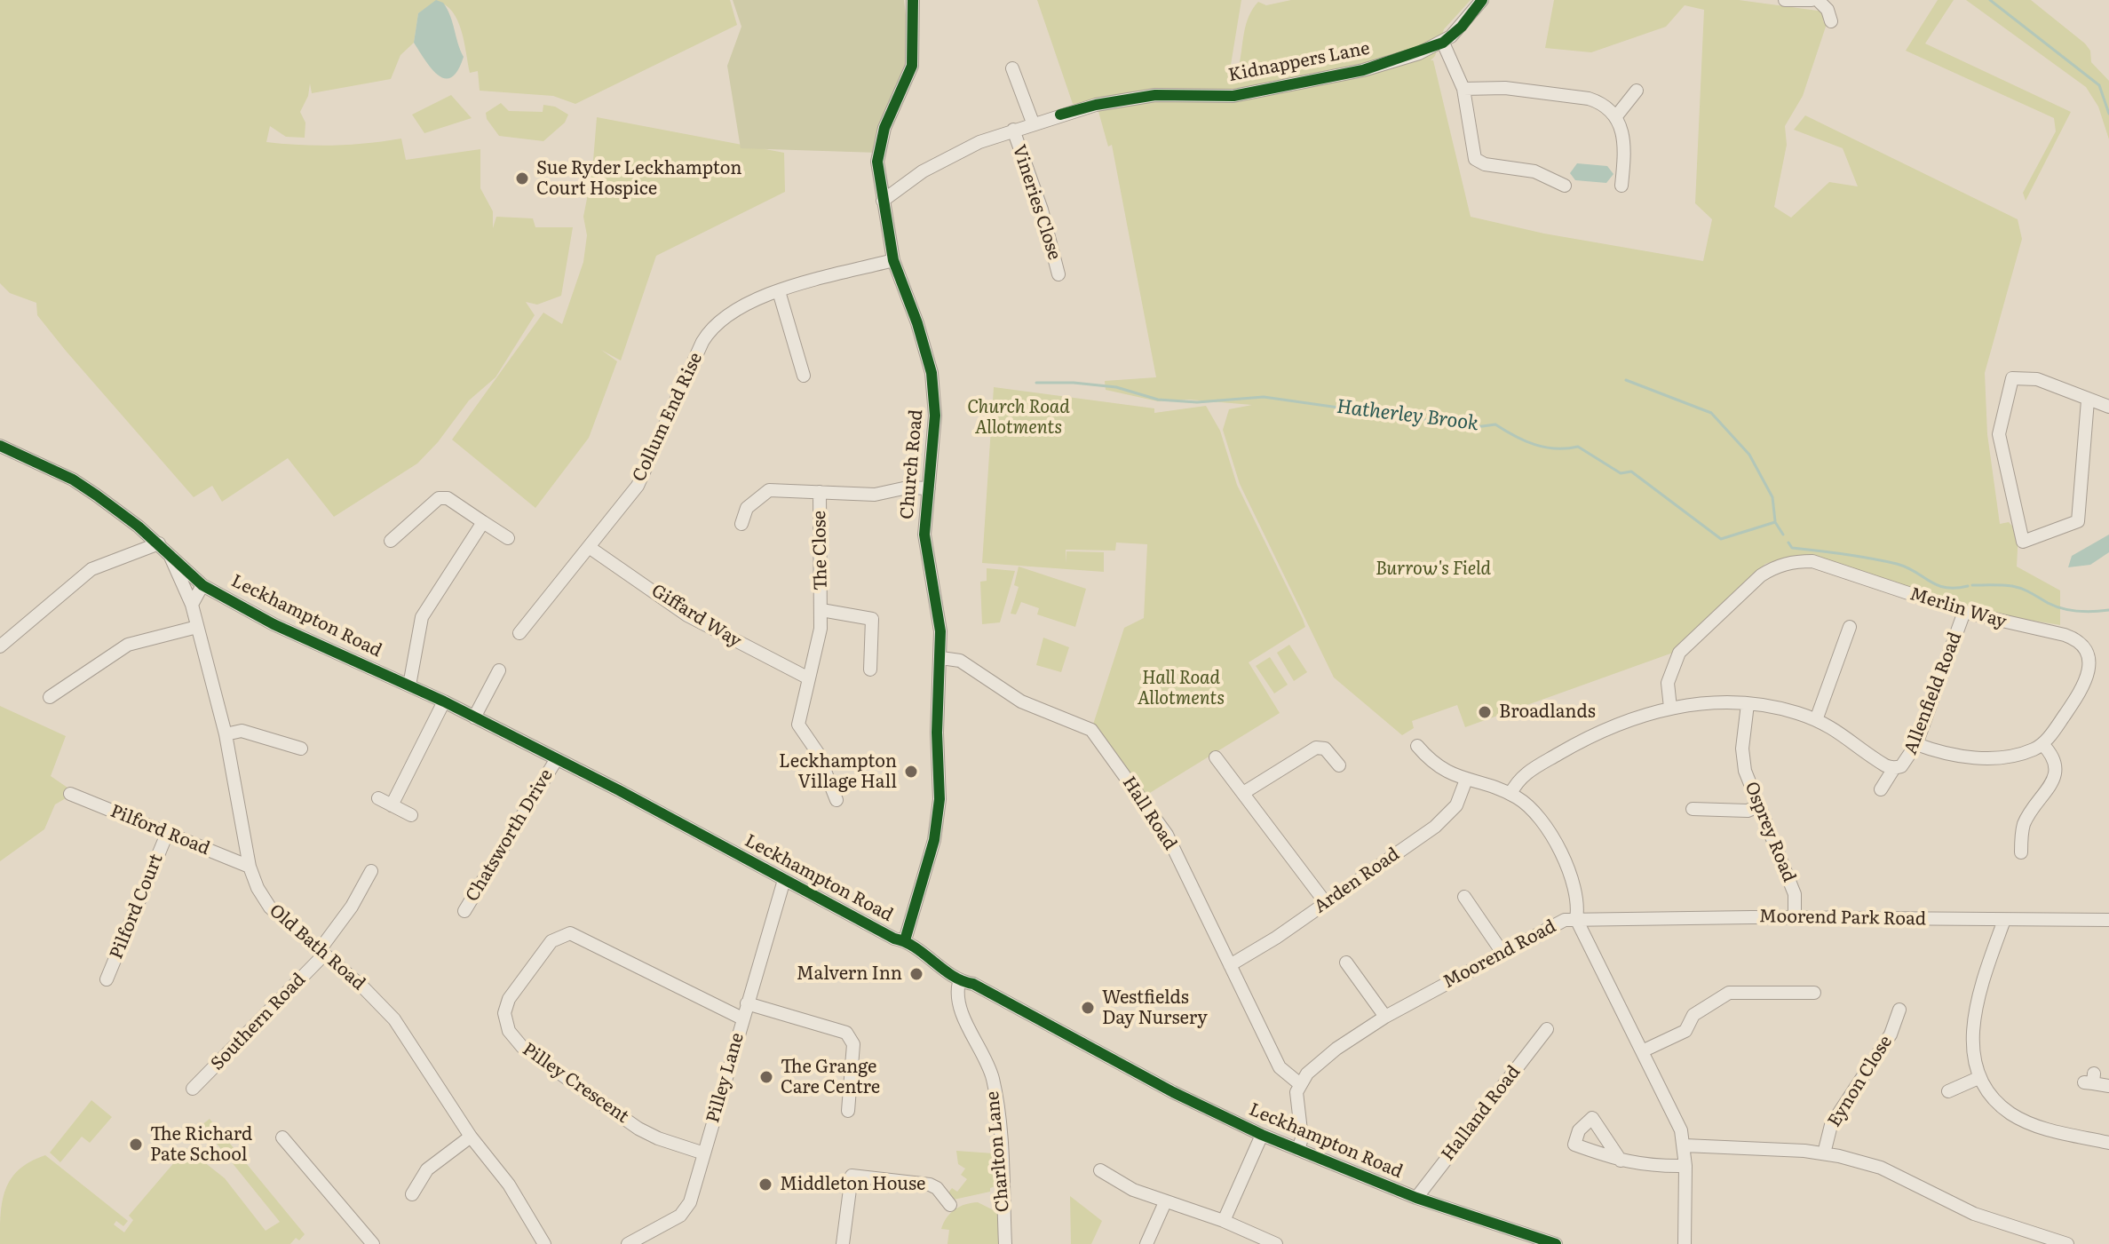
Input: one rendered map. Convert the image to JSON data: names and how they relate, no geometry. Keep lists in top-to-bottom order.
{
  "streets": {
    "street": [
      "Kidnappers Lane",
      "Vineries Close",
      "Collum End Rise",
      "Church Road",
      "The Close",
      "Merlin Way",
      "Leckhampton Road",
      "Giffard Way",
      "Allenfield Road",
      "Hall Road",
      "Pilford Road",
      "Osprey Road",
      "Chatsworth Drive",
      "Arden Road",
      "Pilford Court",
      "Moorend Park Road",
      "Old Bath Road",
      "Moorend Road",
      "Southern Road",
      "Pilley Lane",
      "Eynon Close",
      "Pilley Crescent",
      "Halland Road",
      "Charlton Lane"
    ]
  },
  "crossings": [
    ["Kidnappers Lane", "Vineries Close"],
    ["Kidnappers Lane", "Church Road"],
    ["Collum End Rise", "Church Road"],
    ["Collum End Rise", "Giffard Way"],
    ["Church Road", "The Close"],
    ["Church Road", "Leckhampton Road"],
    ["Church Road", "Hall Road"],
    ["The Close", "Giffard Way"],
    ["Merlin Way", "Allenfield Road"],
    ["Leckhampton Road", "Chatsworth Drive"],
    ["Leckhampton Road", "Old Bath Road"],
    ["Leckhampton Road", "Pilley Lane"],
    ["Leckhampton Road", "Halland Road"],
    ["Leckhampton Road", "Charlton Lane"],
    ["Allenfield Road", "Osprey Road"],
    ["Hall Road", "Arden Road"],
    ["Hall Road", "Moorend Road"],
    ["Pilford Road", "Pilford Court"],
    ["Pilford Road", "Old Bath Road"],
    ["Osprey Road", "Moorend Park Road"],
    ["Moorend Park Road", "Moorend Road"],
    ["Old Bath Road", "Southern Road"],
    ["Pilley Lane", "Pilley Crescent"]
  ],
  "water": ["Hatherley Brook"],
  "parks": ["Church Road Allotments", "Burrow's Field", "Hall Road Allotments"],
  "places": [
    "Sue Ryder Leckhampton Court Hospice",
    "Broadlands",
    "Leckhampton Village Hall",
    "Malvern Inn",
    "Westfields Day Nursery",
    "The Grange Care Centre",
    "The Richard Pate School",
    "Middleton House"
  ]
}
